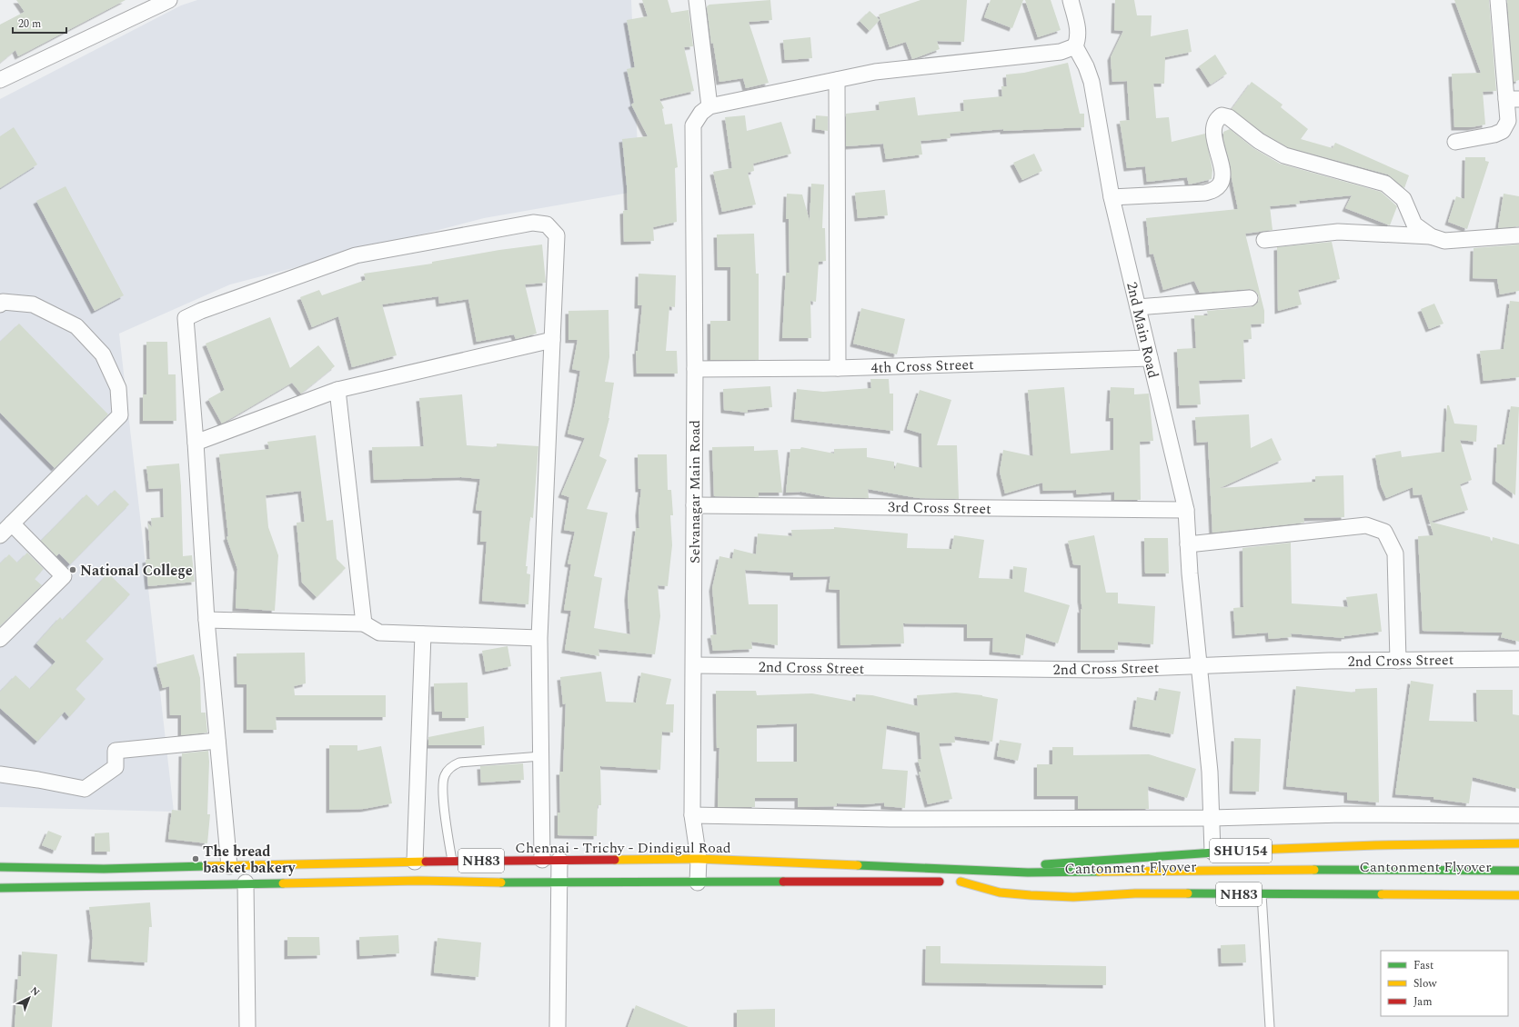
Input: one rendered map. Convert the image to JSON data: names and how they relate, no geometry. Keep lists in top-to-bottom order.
{
  "streets": {
    "main road": [
      "Chennai - Trichy - Dindigul Road",
      "SHU154",
      "NH83",
      "Cantonment Flyover"
    ],
    "street": [
      "2nd Main Road",
      "4th Cross Street",
      "Selvanagar Main Road",
      "3rd Cross Street",
      "2nd Cross Street"
    ]
  },
  "crossings": [
    ["2nd Main Road", "4th Cross Street"],
    ["2nd Main Road", "3rd Cross Street"],
    ["2nd Main Road", "2nd Cross Street"],
    ["2nd Main Road", "SHU154"],
    ["4th Cross Street", "Selvanagar Main Road"],
    ["Selvanagar Main Road", "3rd Cross Street"],
    ["Selvanagar Main Road", "2nd Cross Street"],
    ["Selvanagar Main Road", "Chennai - Trichy - Dindigul Road"],
    ["Selvanagar Main Road", "NH83"],
    ["Chennai - Trichy - Dindigul Road", "SHU154"],
    ["Chennai - Trichy - Dindigul Road", "Cantonment Flyover"],
    ["SHU154", "Cantonment Flyover"]
  ],
  "places": ["National College", "The bread basket bakery"],
  "legend": ["Fast", "Slow", "Jam"],
  "scale_bar": "20 m",
  "north": "top right"
}
